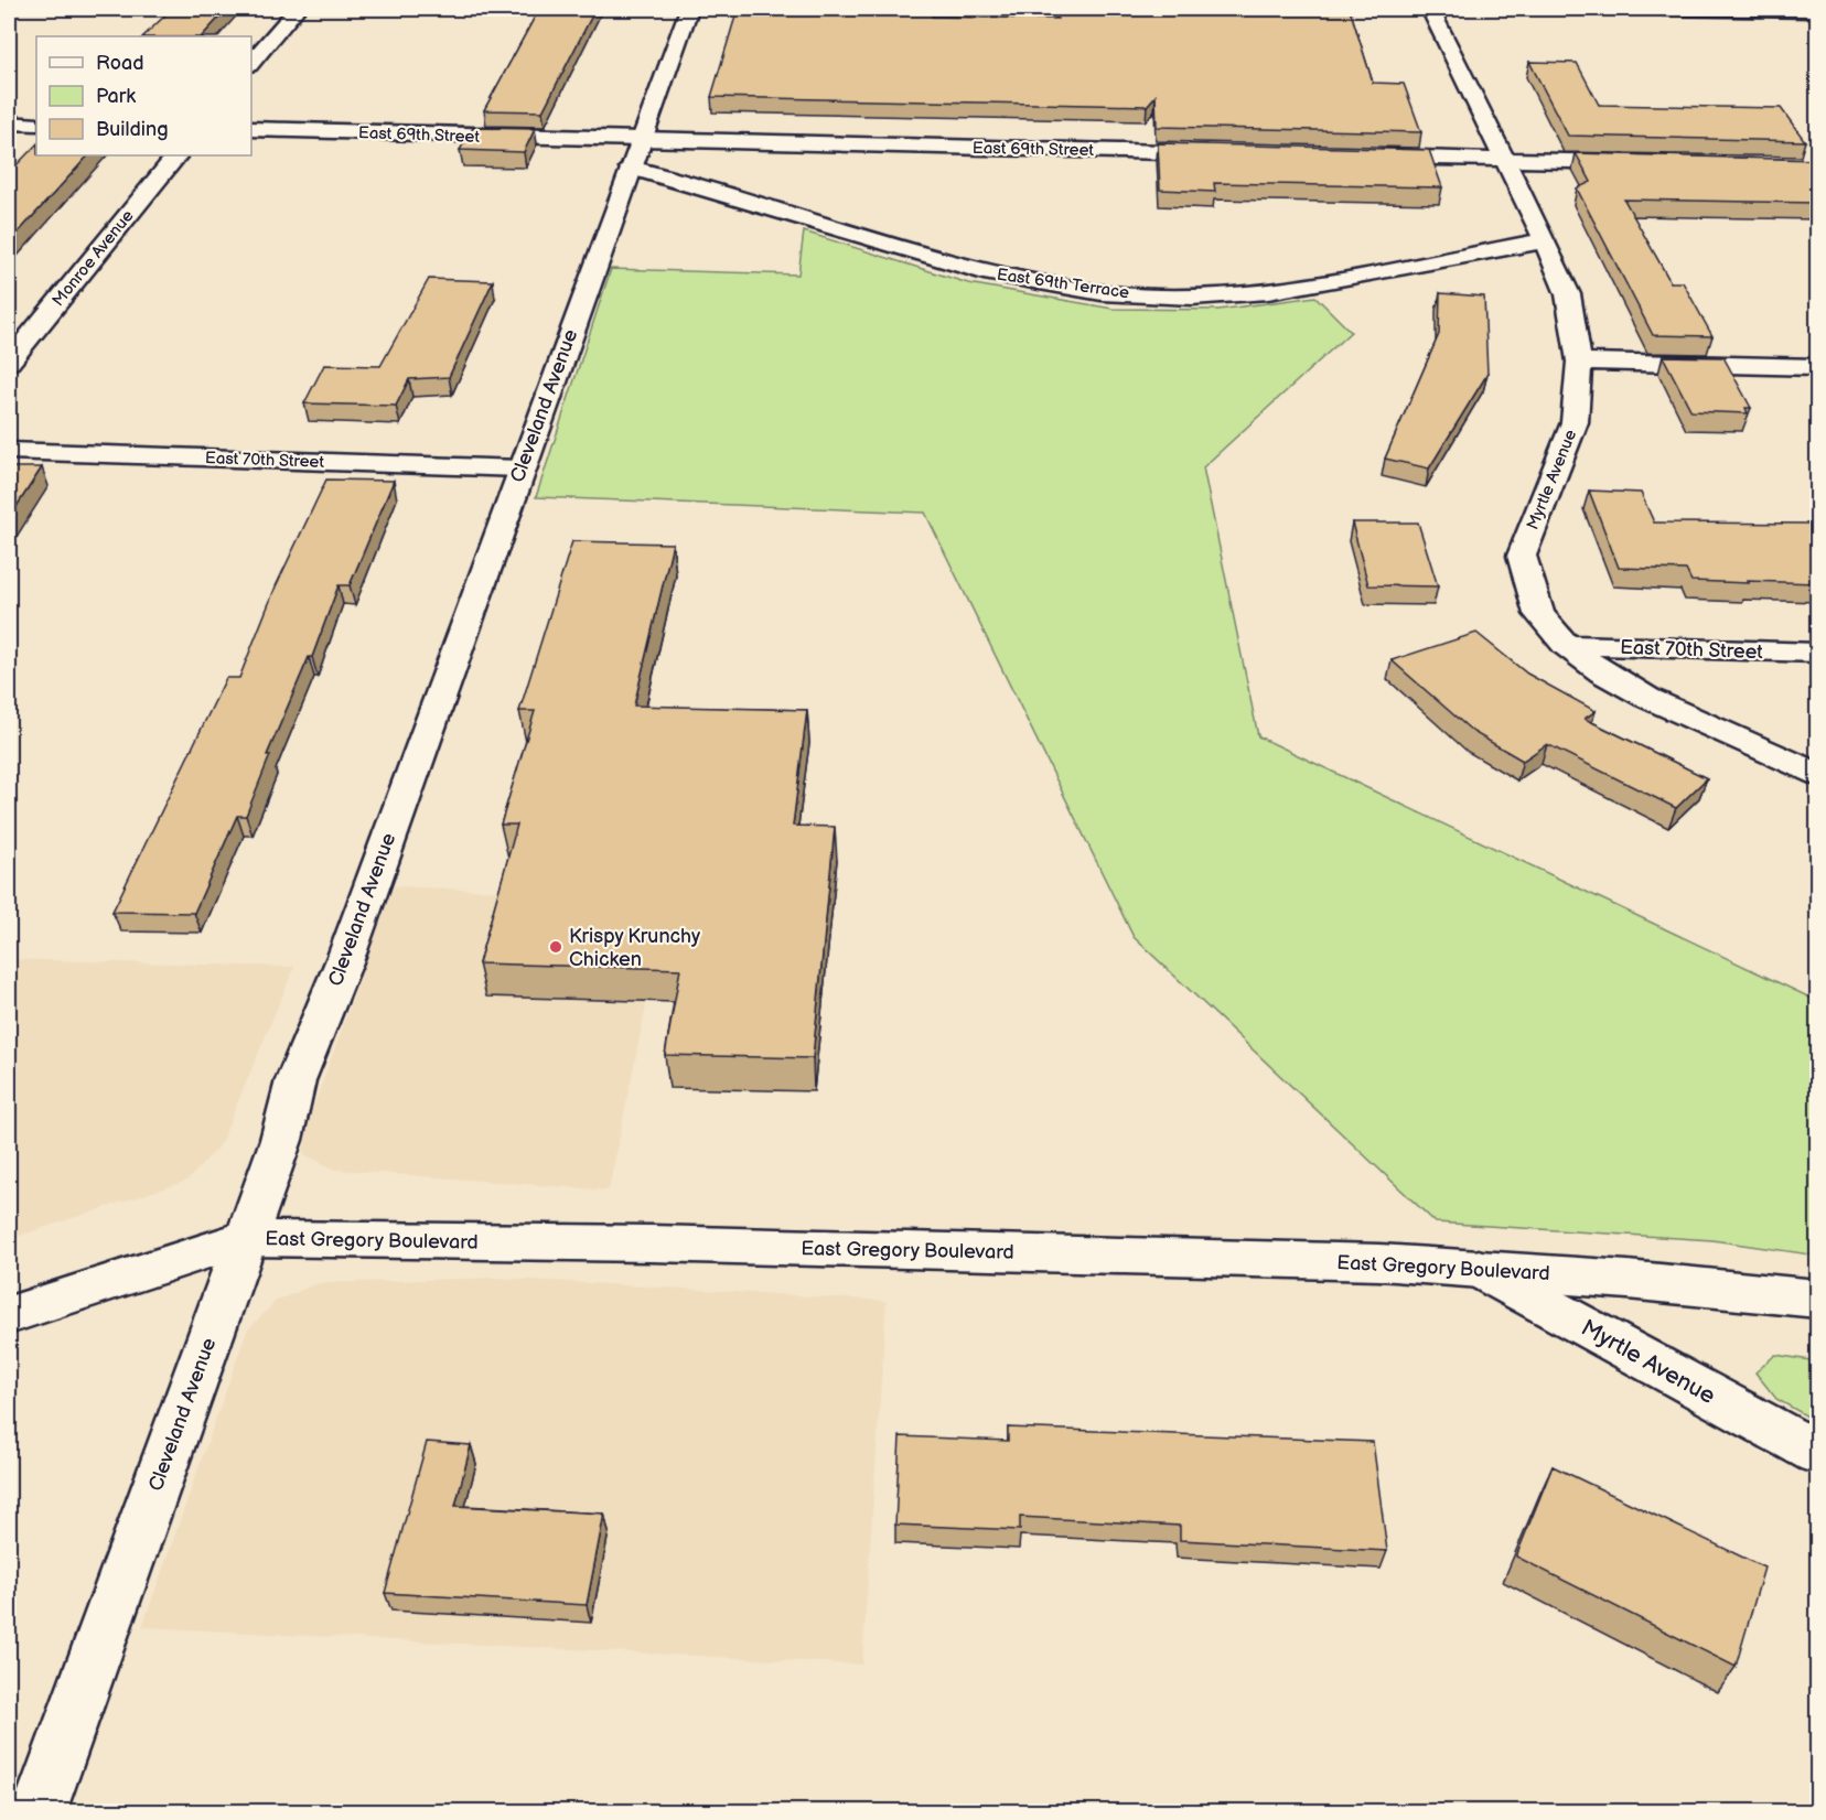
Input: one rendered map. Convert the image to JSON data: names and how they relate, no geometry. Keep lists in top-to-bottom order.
{
  "streets": {
    "street": [
      "East 69th Street",
      "Monroe Avenue",
      "East 69th Terrace",
      "Cleveland Avenue",
      "East 70th Street",
      "Myrtle Avenue",
      "East Gregory Boulevard"
    ]
  },
  "crossings": [
    ["East 69th Street", "East 69th Terrace"],
    ["East 69th Street", "Cleveland Avenue"],
    ["East 69th Terrace", "Cleveland Avenue"],
    ["East 69th Terrace", "Myrtle Avenue"],
    ["Cleveland Avenue", "East 70th Street"],
    ["Cleveland Avenue", "East Gregory Boulevard"],
    ["East 70th Street", "Myrtle Avenue"],
    ["Myrtle Avenue", "East Gregory Boulevard"]
  ],
  "places": ["Krispy Krunchy Chicken"],
  "legend": ["Road", "Park", "Building"]
}
